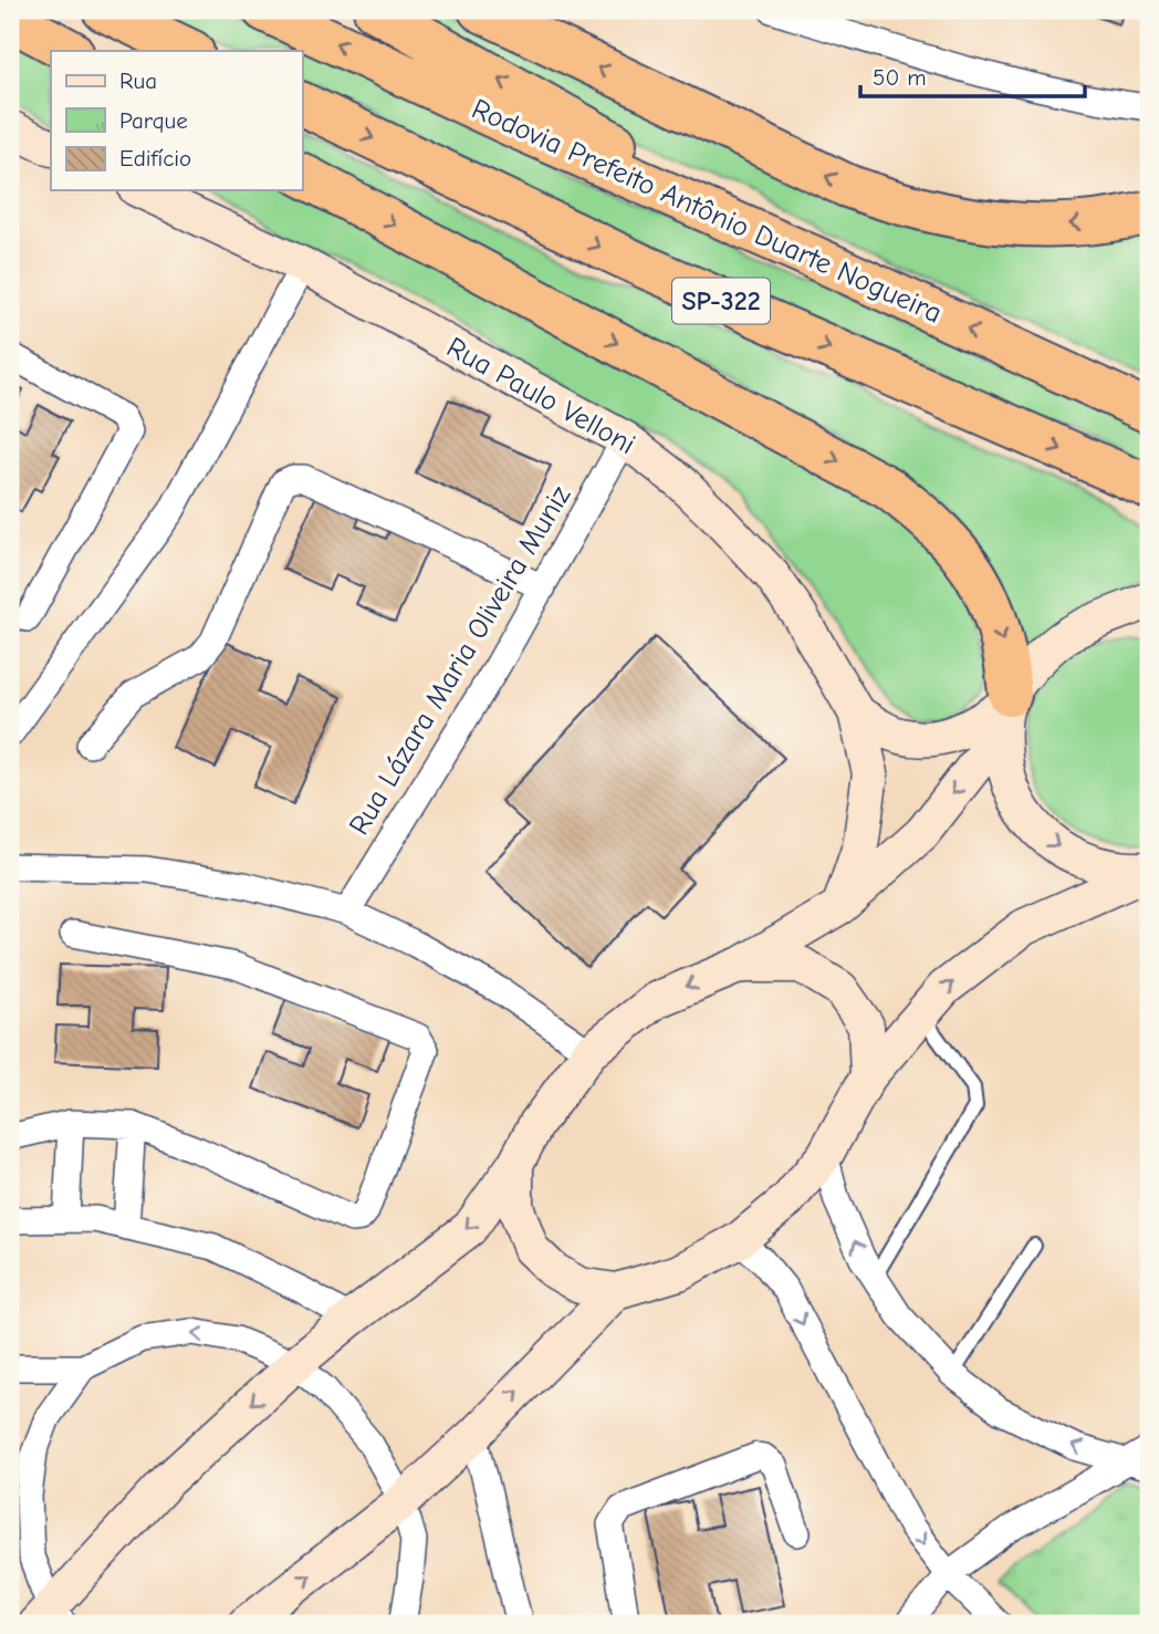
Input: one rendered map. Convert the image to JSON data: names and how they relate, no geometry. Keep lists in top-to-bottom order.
{
  "streets": {
    "highway": ["Rodovia Prefeito Antônio Duarte Nogueira", "SP-322"],
    "main road": ["Rua Paulo Velloni"],
    "street": ["Rua Lázara Maria Oliveira Muniz"]
  },
  "crossings": [
    ["Rua Paulo Velloni", "Rua Lázara Maria Oliveira Muniz"]
  ],
  "legend": ["Rua", "Parque", "Edifício"],
  "scale_bar": "50 m"
}
